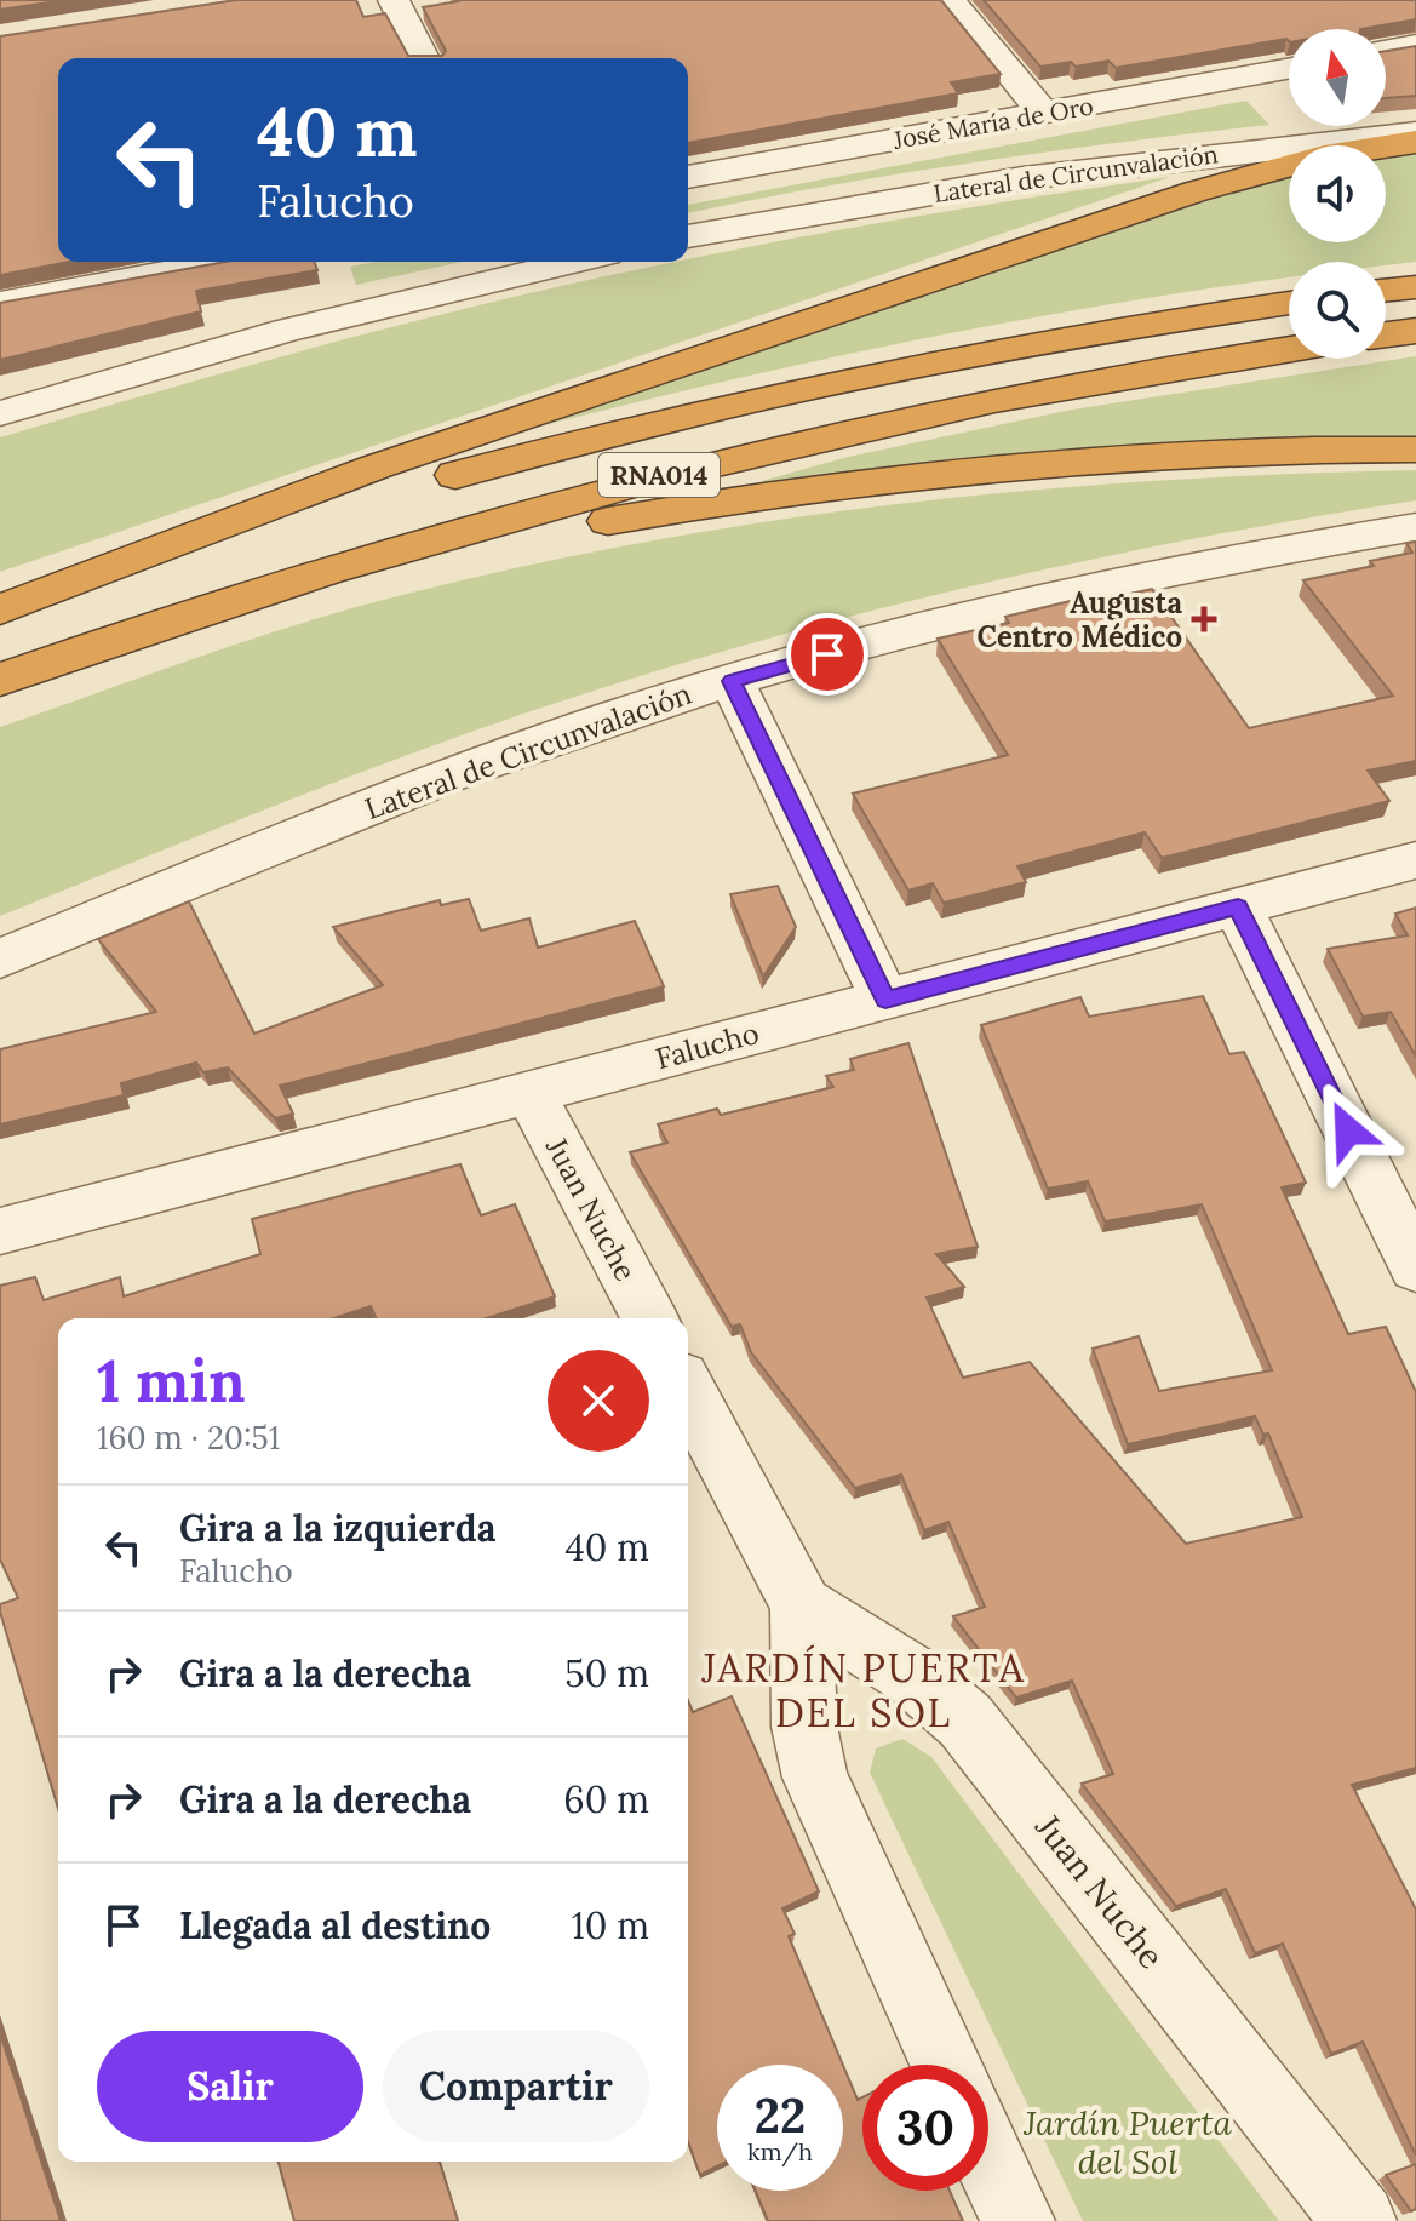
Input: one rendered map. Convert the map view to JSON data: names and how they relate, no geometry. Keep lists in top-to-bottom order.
{
  "streets": {
    "highway": ["RNA014"],
    "street": [
      "José María de Oro",
      "Lateral de Circunvalación",
      "Falucho",
      "Juan Nuche"
    ]
  },
  "crossings": [
    ["Falucho", "Juan Nuche"]
  ],
  "districts": ["JARDÍN PUERTA DEL SOL"],
  "parks": ["Jardín Puerta del Sol"],
  "places": {
    "health": ["Augusta Centro Médico"]
  },
  "north": "top",
  "page": {
    "turn": ["40 m", "Falucho"],
    "heading": ["1 min", "160 m · 20:51"],
    "list": [
      {
        "name": "Gira a la izquierda",
        "note": "Falucho",
        "value": "40 m"
      },
      {
        "name": "Gira a la derecha",
        "value": "50 m"
      },
      {
        "name": "Gira a la derecha",
        "value": "60 m"
      },
      {
        "name": "Llegada al destino",
        "value": "10 m"
      }
    ],
    "buttons": ["Salir", "Compartir"],
    "speed": "22 km/h",
    "limit": "30"
  }
}
